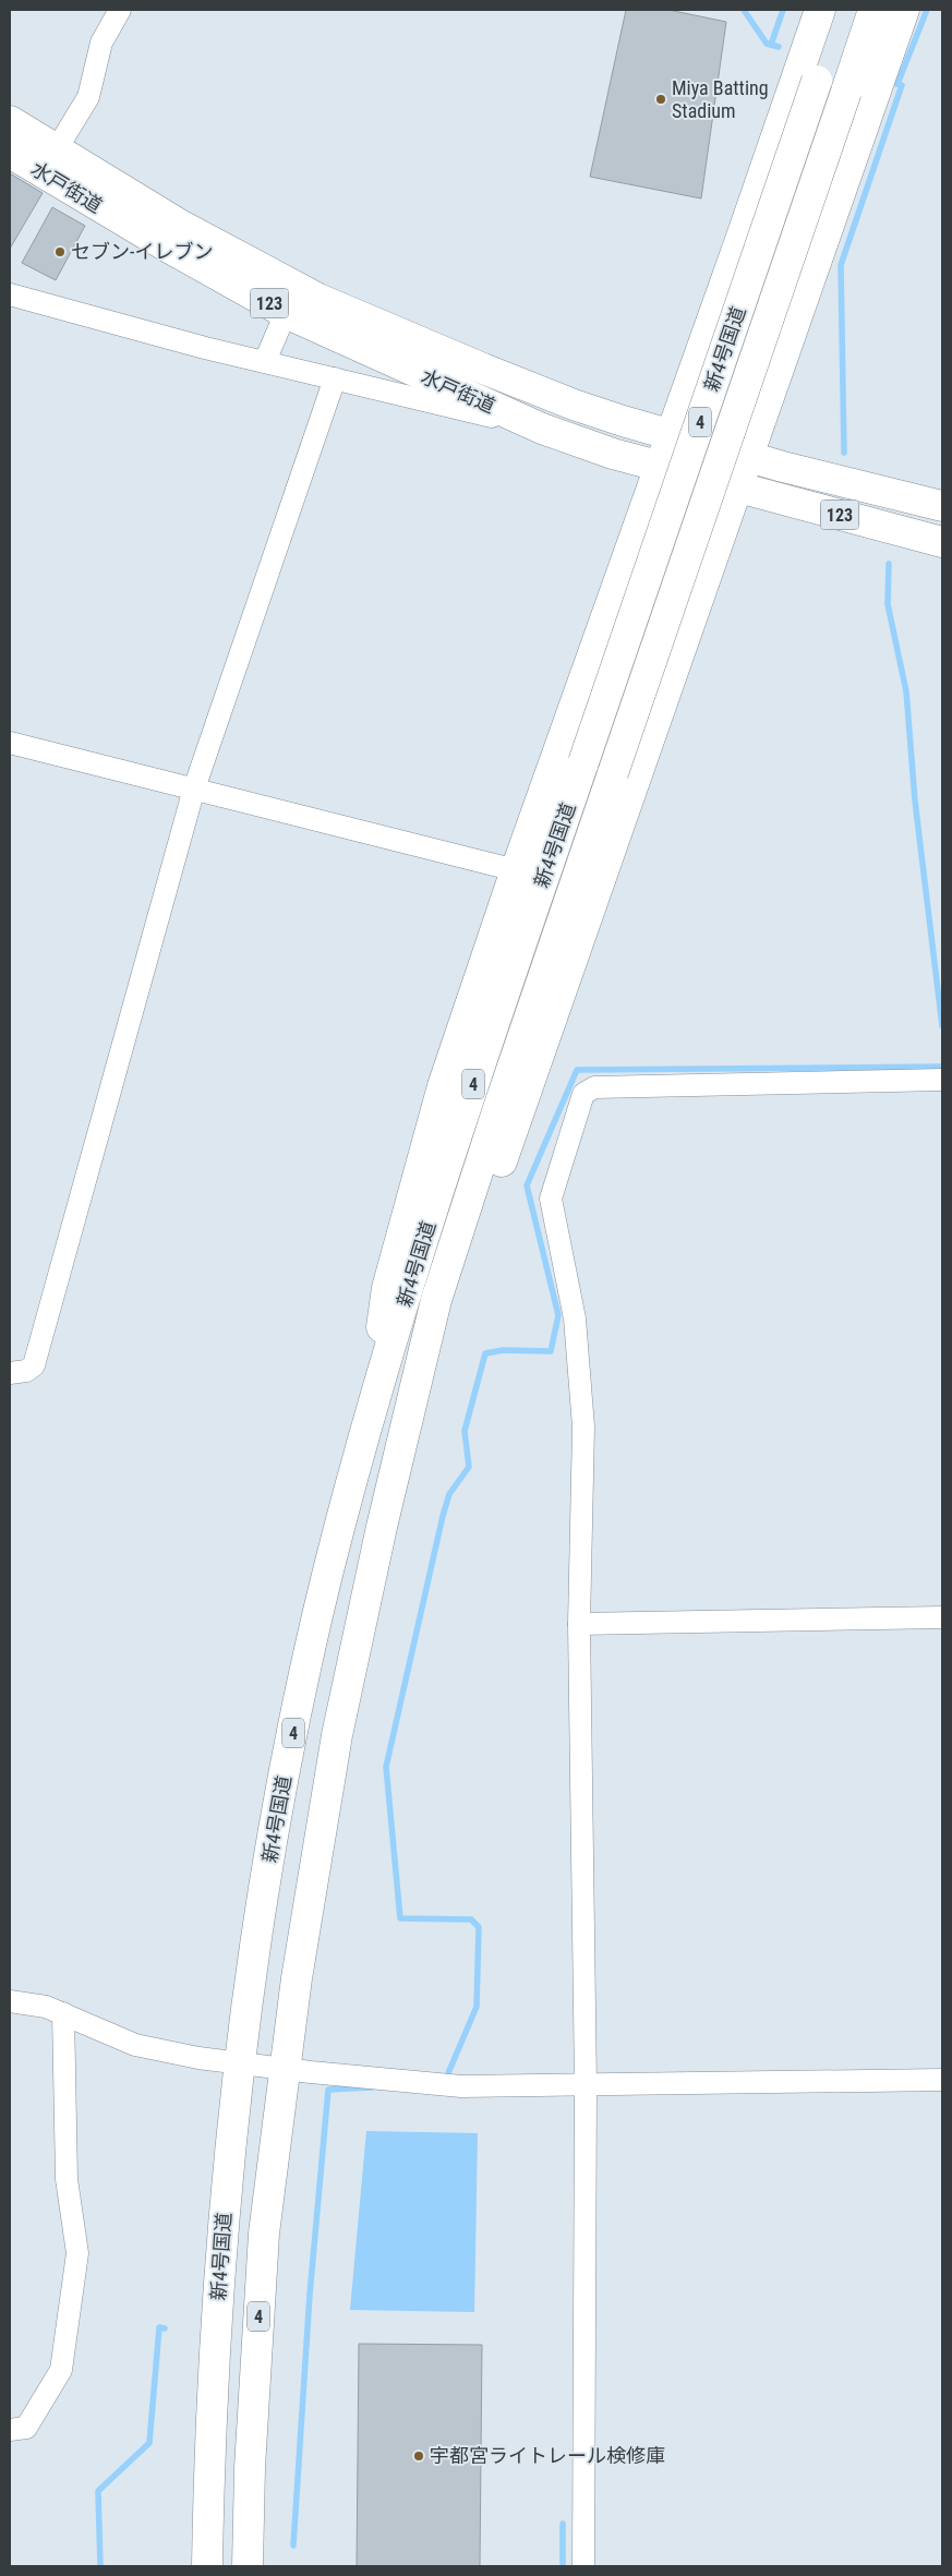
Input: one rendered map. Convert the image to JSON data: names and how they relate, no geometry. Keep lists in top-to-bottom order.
{
  "streets": {
    "highway": [
      "水戸街道",
      "123",
      "新4号国道",
      "4"
    ]
  },
  "places": ["Miya Batting Stadium", "セブン-イレブン", "宇都宮ライトレール検修庫"]
}
